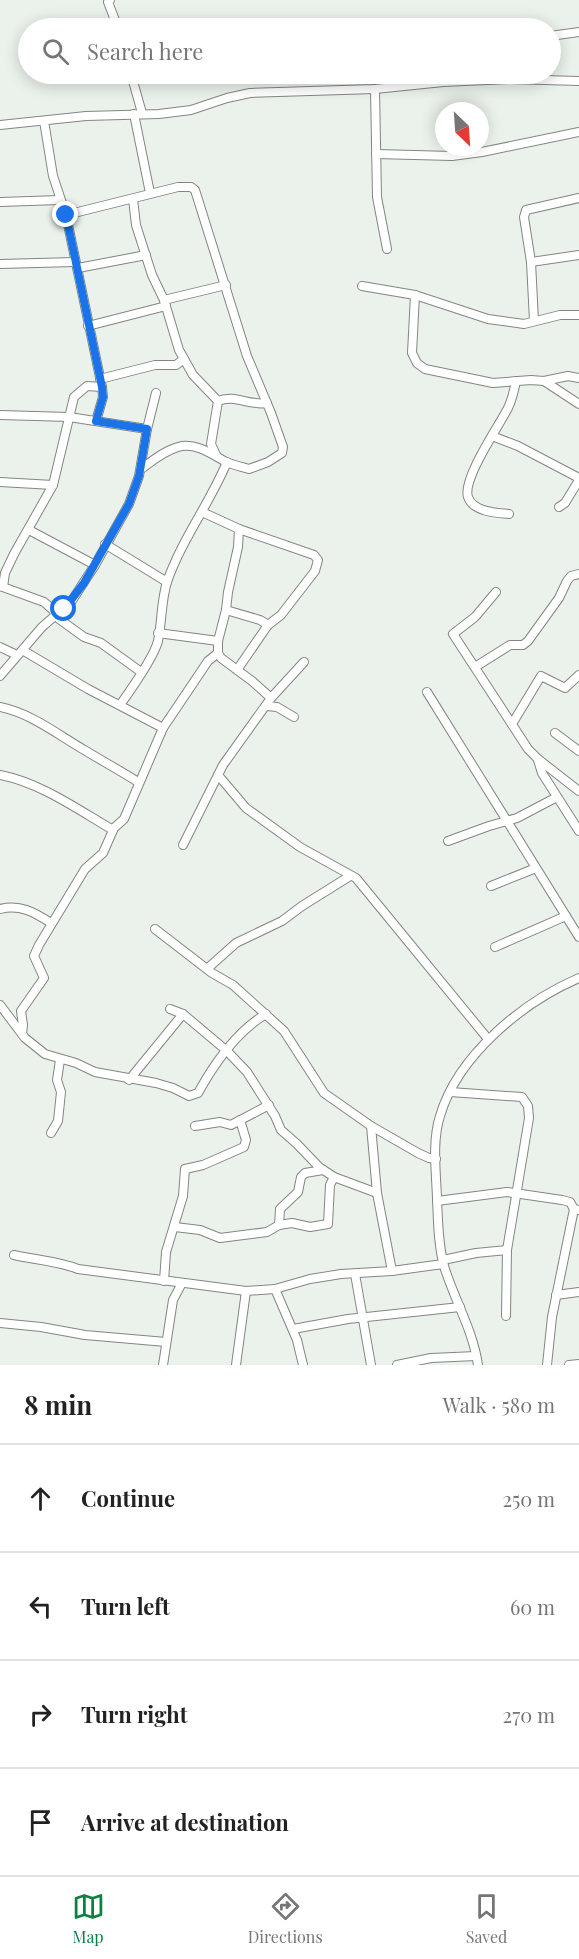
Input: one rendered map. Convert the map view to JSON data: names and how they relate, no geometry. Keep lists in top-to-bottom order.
{
  "north": "bottom right",
  "page": {
    "search": "Search here",
    "heading": ["8 min", "Walk · 580 m"],
    "list": [
      ["Continue", "250 m"],
      ["Turn left", "60 m"],
      ["Turn right", "270 m"],
      "Arrive at destination"
    ],
    "nav": ["Map", "Directions", "Saved"]
  }
}
